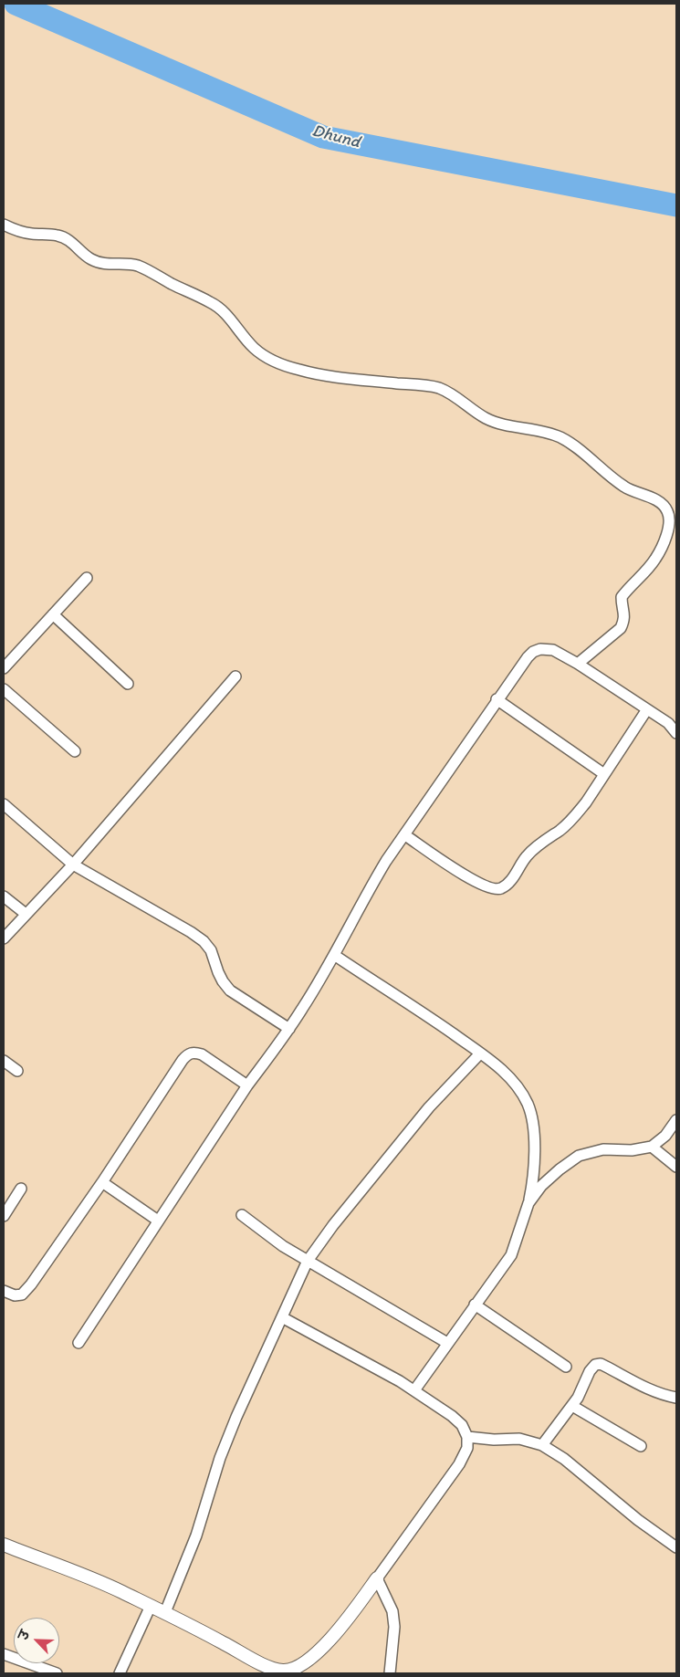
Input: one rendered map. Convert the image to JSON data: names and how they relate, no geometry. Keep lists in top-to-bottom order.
{
  "water": ["Dhund"],
  "north": "top left"
}
